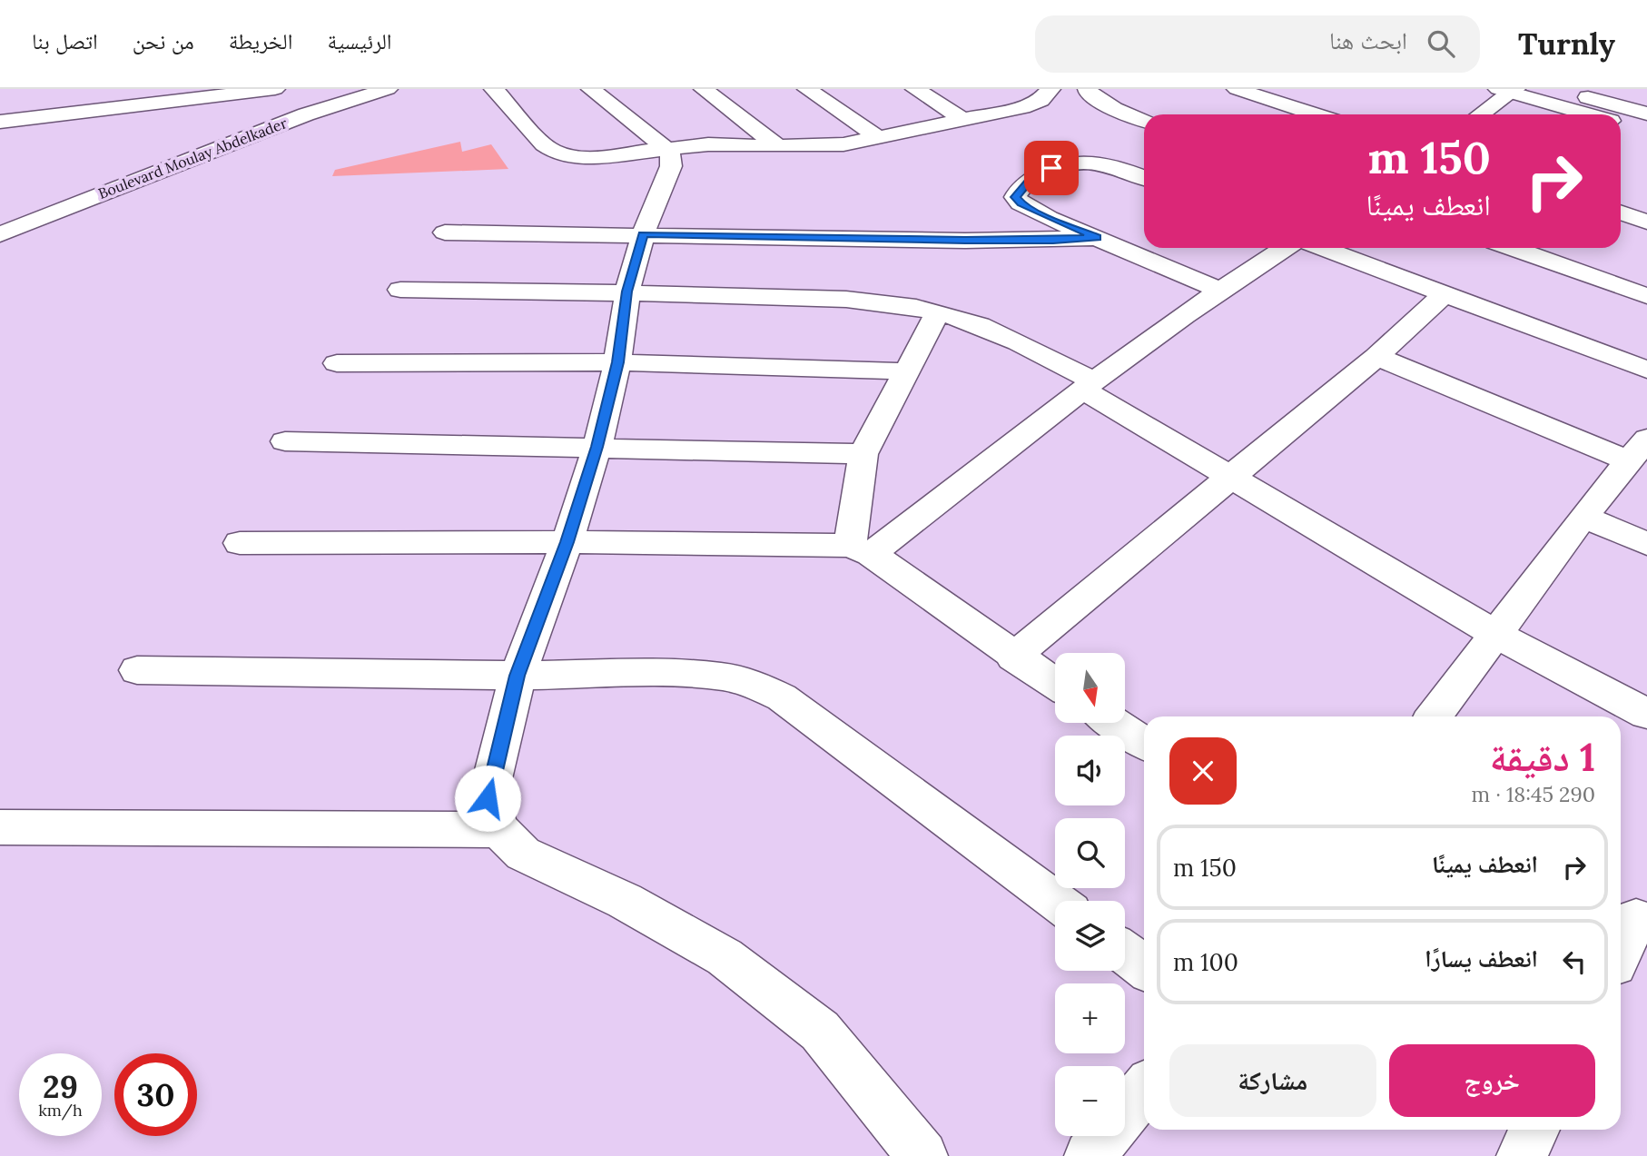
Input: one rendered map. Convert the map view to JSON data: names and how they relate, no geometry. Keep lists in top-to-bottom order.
{
  "streets": {
    "street": ["Boulevard Moulay Abdelkader"]
  },
  "north": "bottom",
  "page": {
    "header": "Turnly",
    "search": "ابحث هنا",
    "nav": [
      "الرئيسية",
      "الخريطة",
      "من نحن",
      "اتصل بنا"
    ],
    "turn": ["150 m", "انعطف يمينًا"],
    "map_buttons": ["+", "−"],
    "heading": ["1 دقيقة", "290 m · 18:45"],
    "list": [
      {
        "name": "انعطف يمينًا",
        "value": "150 m"
      },
      {
        "name": "انعطف يسارًا",
        "value": "100 m"
      }
    ],
    "buttons": ["خروج", "مشاركة"],
    "speed": "29 km/h",
    "limit": "30"
  }
}
